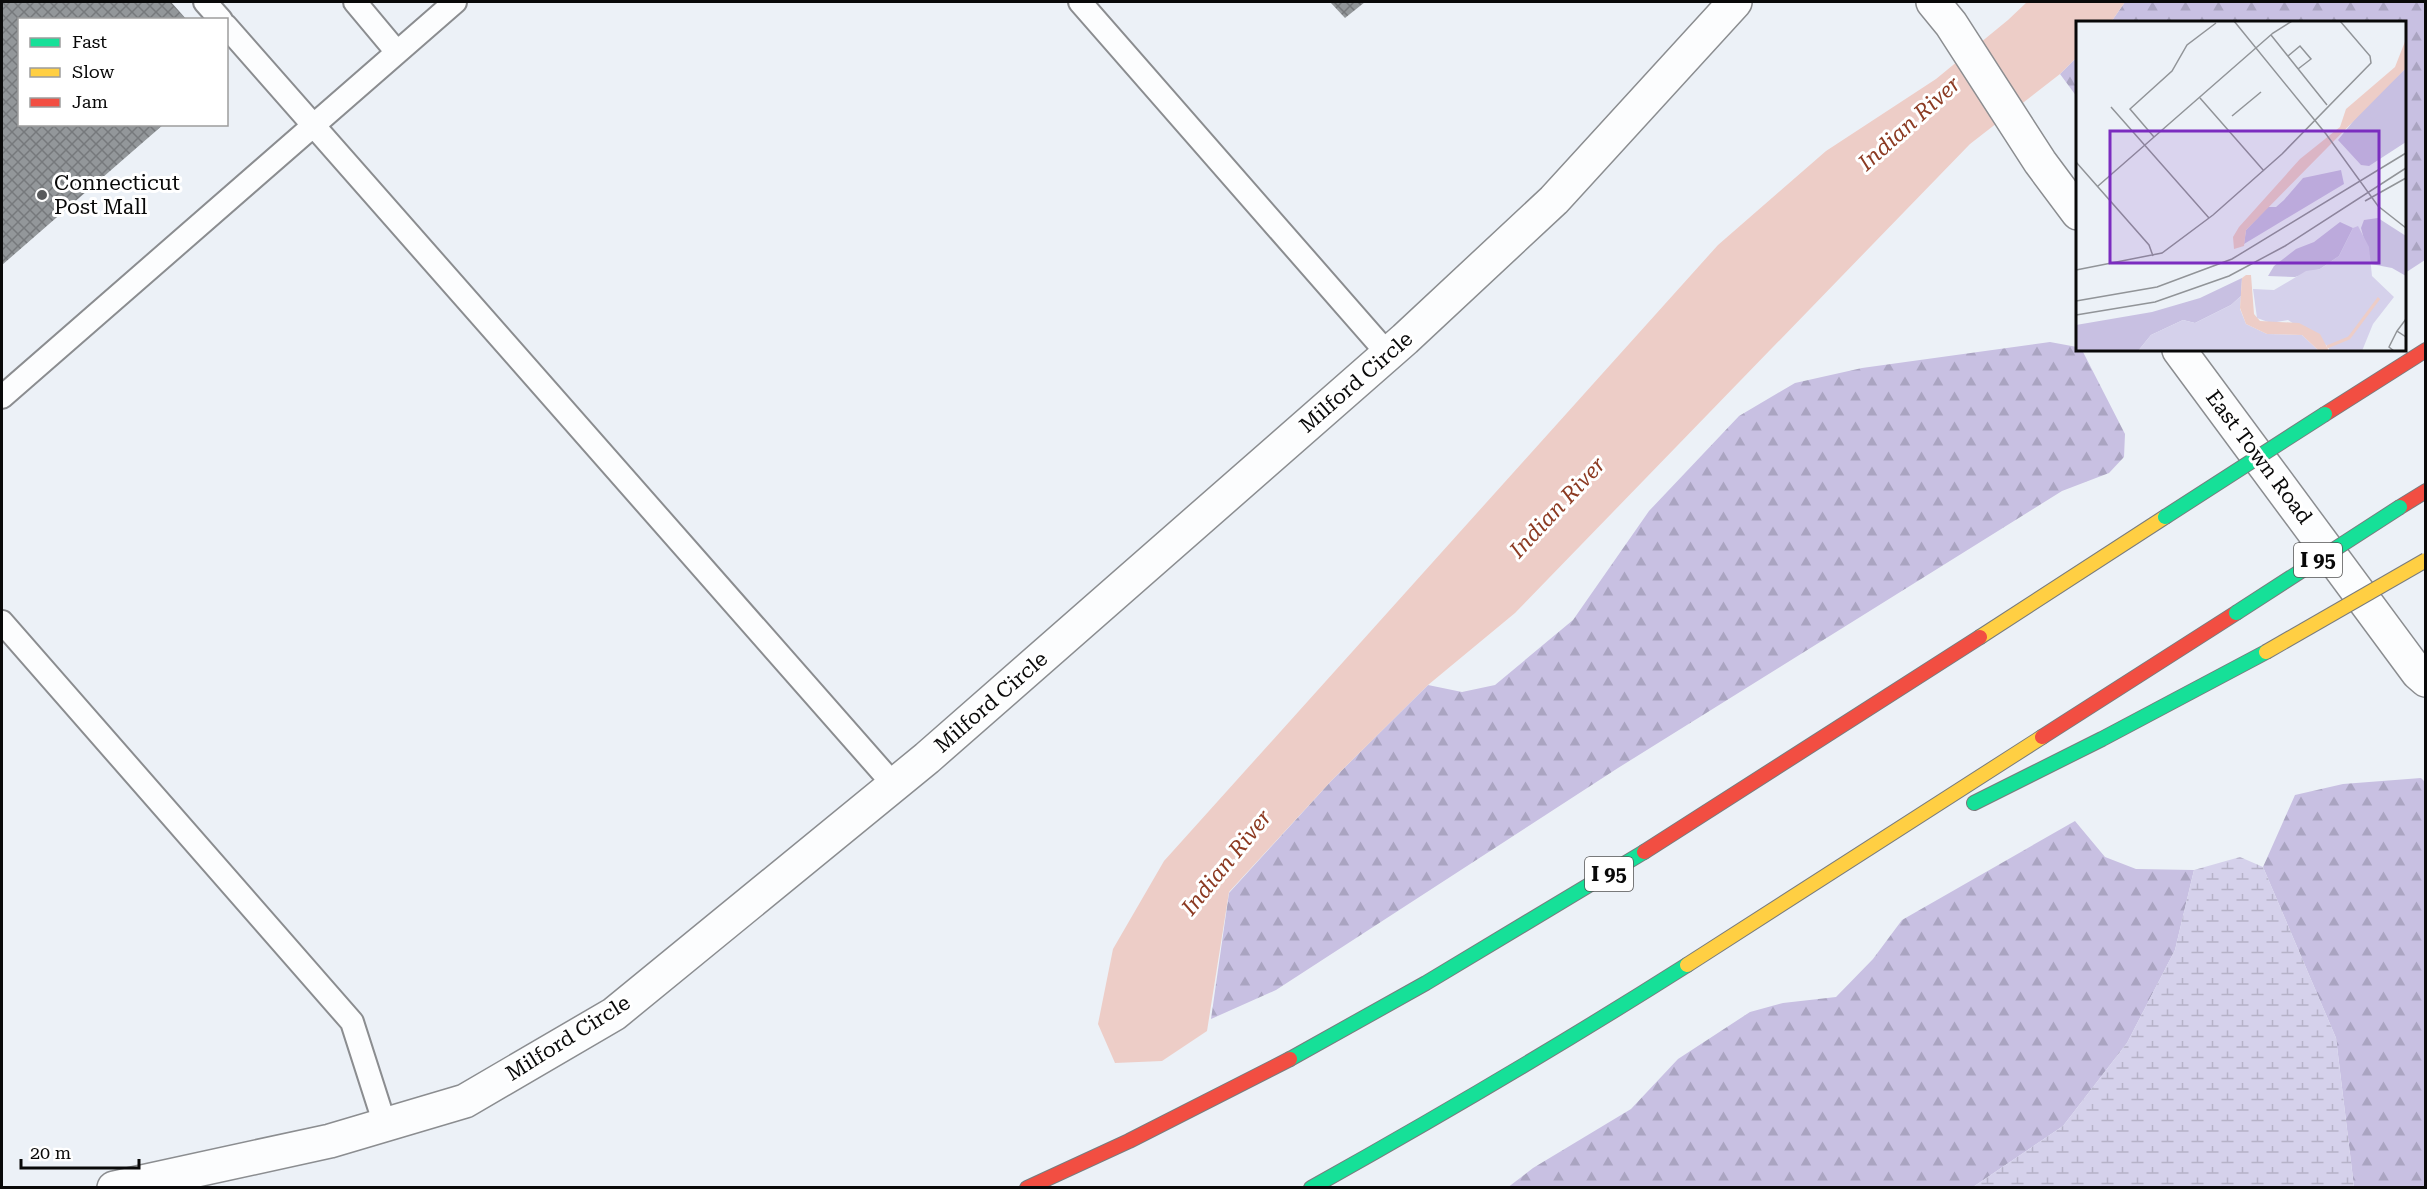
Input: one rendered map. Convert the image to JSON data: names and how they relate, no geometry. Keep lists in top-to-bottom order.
{
  "streets": {
    "highway": ["I 95"],
    "street": ["Milford Circle", "East Town Road"]
  },
  "water": ["Indian River"],
  "places": ["Connecticut Post Mall"],
  "legend": ["Fast", "Slow", "Jam"],
  "scale_bar": "20 m"
}
